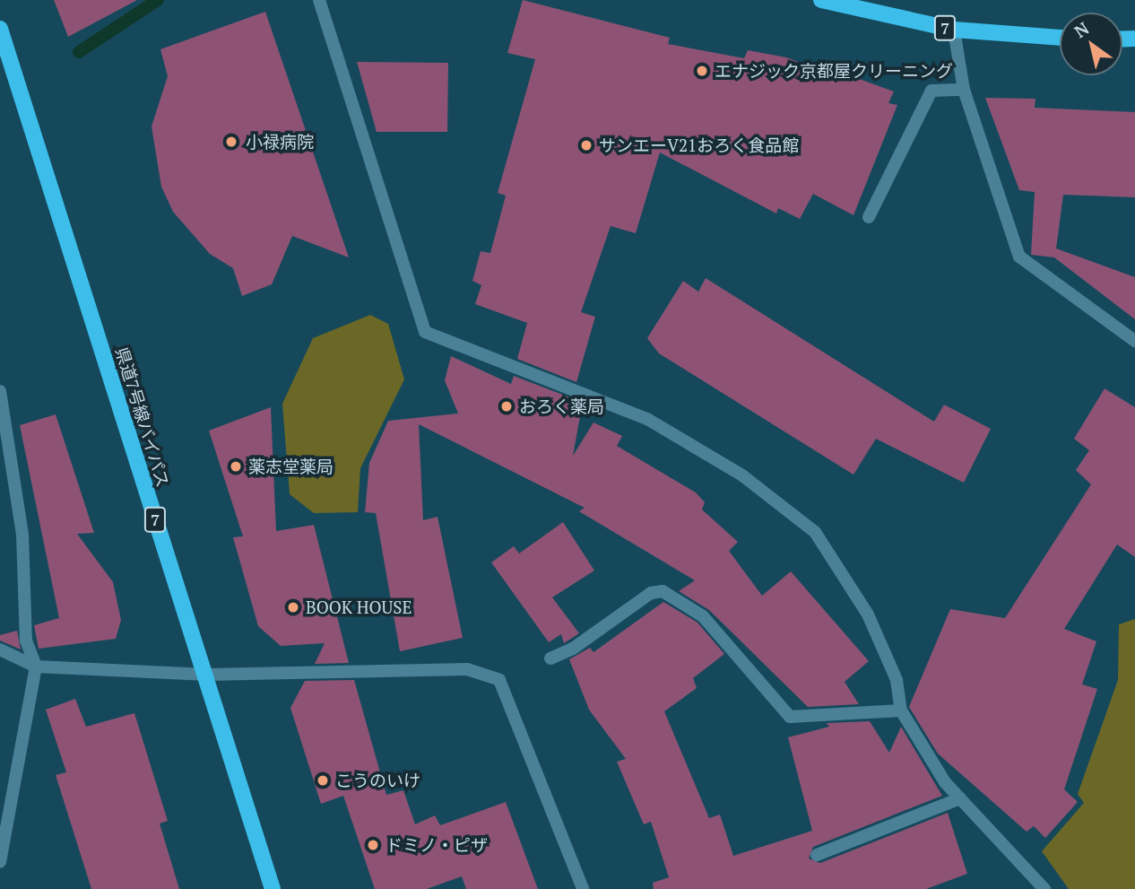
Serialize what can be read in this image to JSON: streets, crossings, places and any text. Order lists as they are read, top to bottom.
{
  "streets": {
    "main road": ["7", "県道7号線バイパス"]
  },
  "places": [
    "エナジック京都屋クリーニング",
    "小禄病院",
    "サンエーV21おろく食品館",
    "おろく薬局",
    "薬志堂薬局",
    "BOOK HOUSE",
    "こうのいけ",
    "ドミノ・ピザ"
  ],
  "north": "top left"
}
